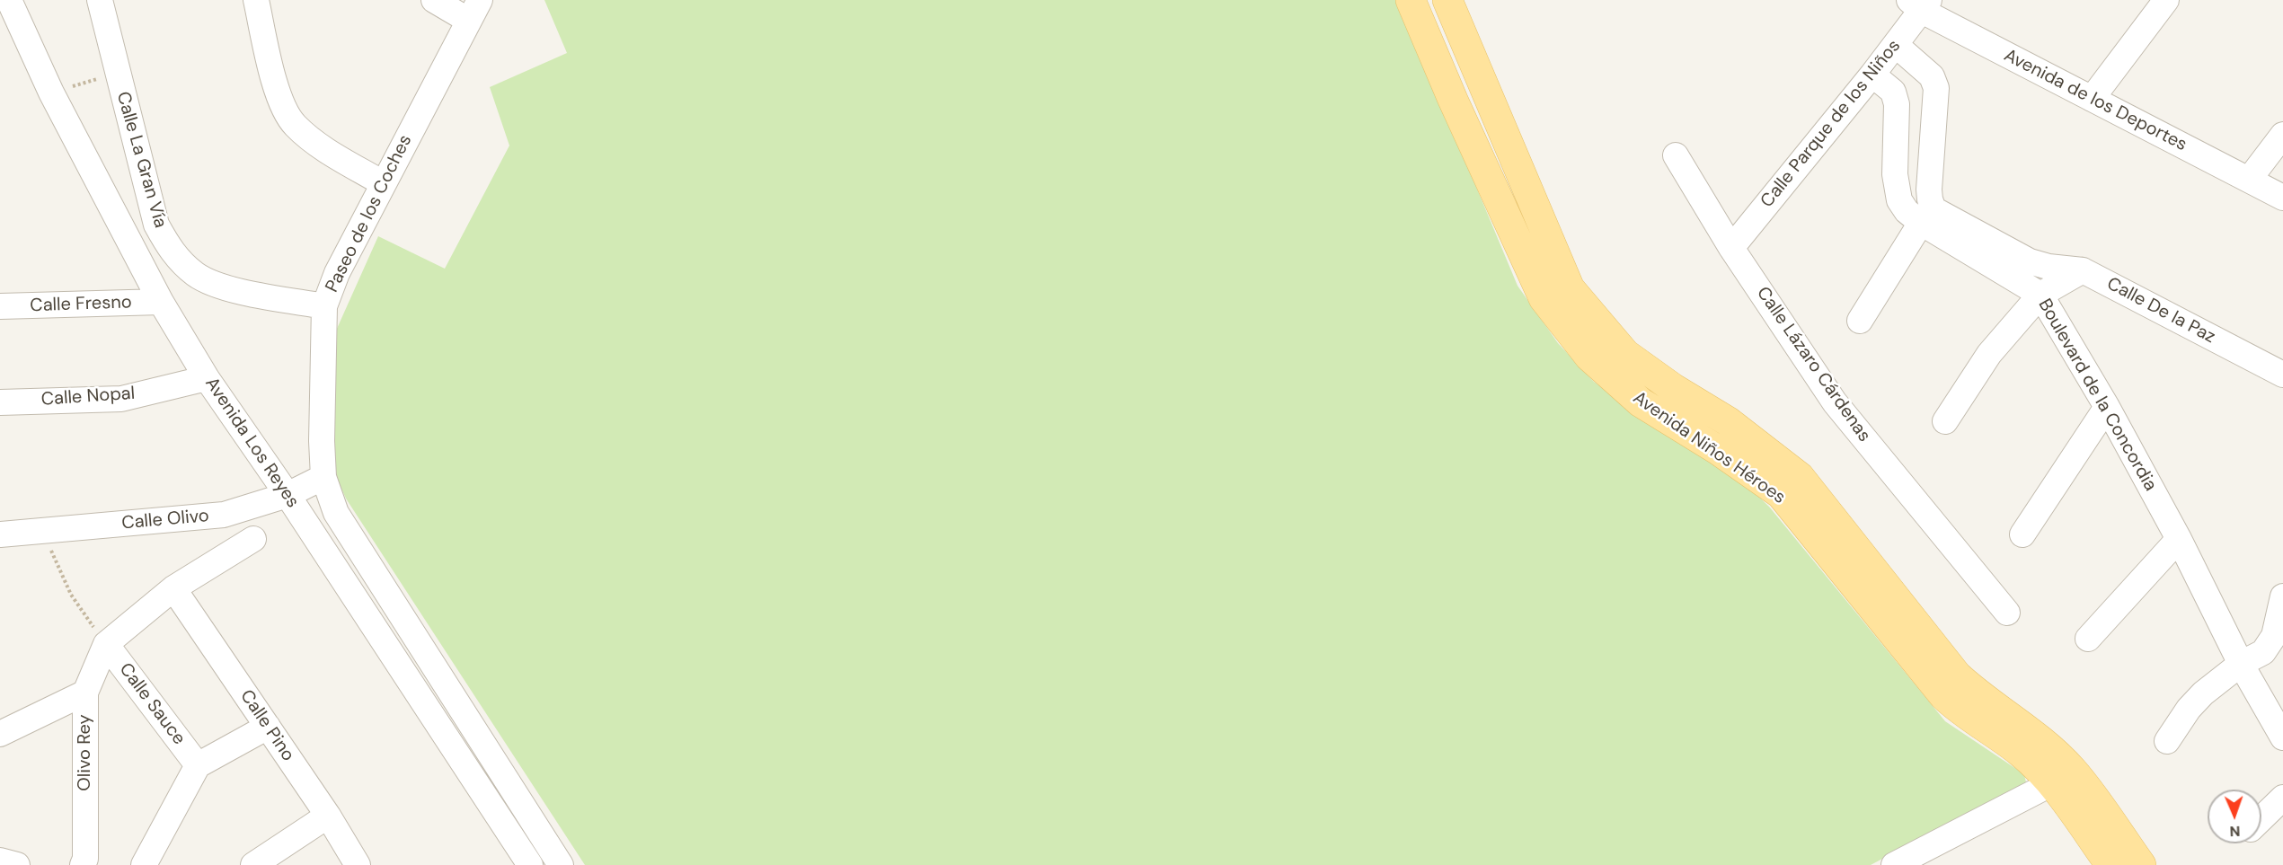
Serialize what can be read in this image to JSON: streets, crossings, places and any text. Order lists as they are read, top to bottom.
{
  "streets": {
    "main road": ["Avenida Niños Héroes"],
    "street": [
      "Avenida de los Deportes",
      "Calle Parque de los Niños",
      "Calle La Gran Vía",
      "Paseo de los Coches",
      "Calle Fresno",
      "Calle De la Paz",
      "Calle Lázaro Cárdenas",
      "Boulevard de la Concordia",
      "Calle Nopal",
      "Avenida Los Reyes",
      "Calle Olivo",
      "Calle Sauce",
      "Calle Pino",
      "Olivo Rey"
    ]
  },
  "crossings": [
    ["Avenida de los Deportes", "Calle Parque de los Niños"],
    ["Calle Parque de los Niños", "Calle Lázaro Cárdenas"],
    ["Calle Parque de los Niños", "Boulevard de la Concordia"],
    ["Calle La Gran Vía", "Paseo de los Coches"],
    ["Paseo de los Coches", "Calle Olivo"],
    ["Calle Fresno", "Avenida Los Reyes"],
    ["Calle Nopal", "Avenida Los Reyes"],
    ["Avenida Los Reyes", "Calle Olivo"],
    ["Calle Sauce", "Olivo Rey"]
  ],
  "north": "bottom"
}
